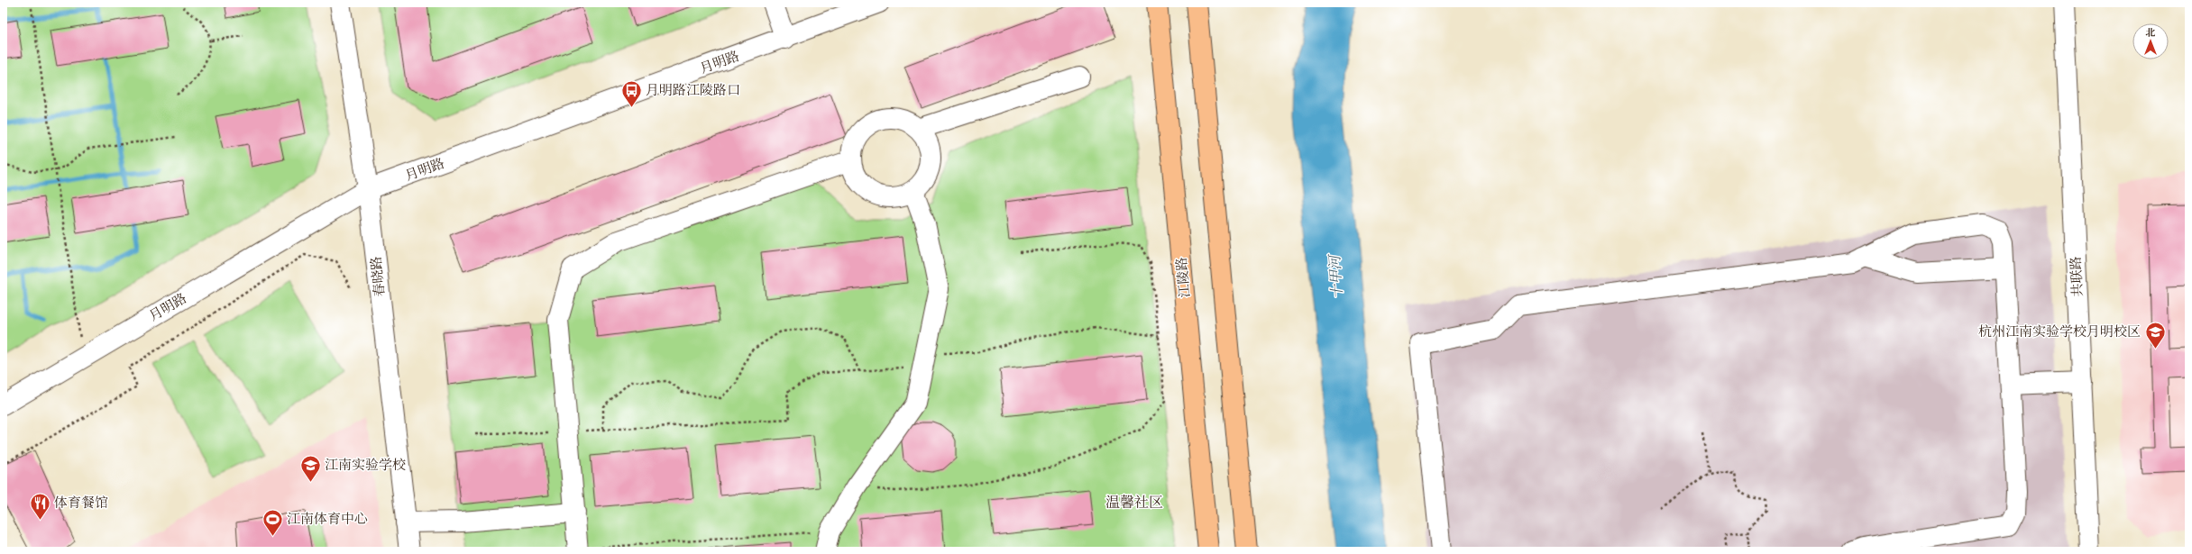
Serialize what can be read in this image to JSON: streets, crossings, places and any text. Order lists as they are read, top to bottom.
{
  "streets": {
    "main road": ["江陵路"],
    "street": ["月明路", "春晓路", "共联路"]
  },
  "crossings": [
    ["月明路", "春晓路"]
  ],
  "districts": ["温馨社区"],
  "water": ["十甲河"],
  "places": {
    "bus stop": ["月明路江陵路口"],
    "school or university": ["杭州江南实验学校月明校区", "江南实验学校"],
    "restaurant": ["体育餐馆"],
    "sports": ["江南体育中心"]
  },
  "north": "top"
}
